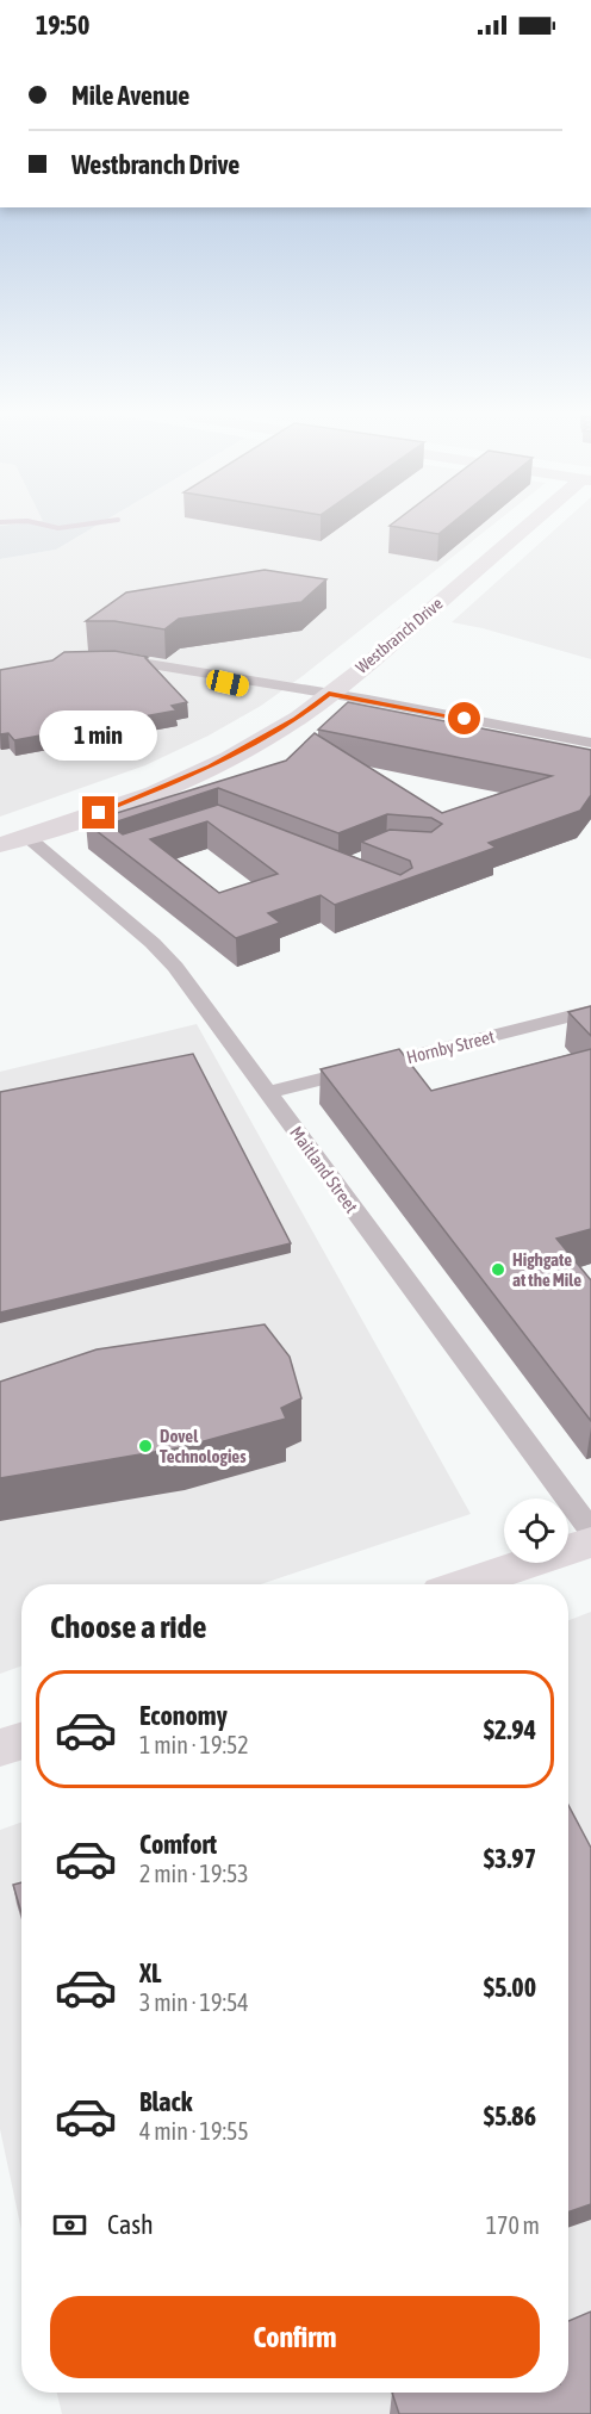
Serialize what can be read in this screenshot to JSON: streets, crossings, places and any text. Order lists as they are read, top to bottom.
{
  "streets": {
    "street": ["Westbranch Drive", "Hornby Street", "Maitland Street"]
  },
  "crossings": [
    ["Westbranch Drive", "Maitland Street"],
    ["Hornby Street", "Maitland Street"]
  ],
  "places": ["Highgate at the Mile", "Dovel Technologies"],
  "page": {
    "status": "19:50",
    "banner": ["Mile Avenue", "Westbranch Drive"],
    "bubble": "1 min",
    "heading": "Choose a ride",
    "list": [
      {
        "name": "Economy",
        "note": "1 min · 19:52",
        "value": "$2.94"
      },
      {
        "name": "Comfort",
        "note": "2 min · 19:53",
        "value": "$3.97"
      },
      {
        "name": "XL",
        "note": "3 min · 19:54",
        "value": "$5.00"
      },
      {
        "name": "Black",
        "note": "4 min · 19:55",
        "value": "$5.86"
      }
    ],
    "pay": ["Cash", "170 m"],
    "buttons": "Confirm"
  }
}
